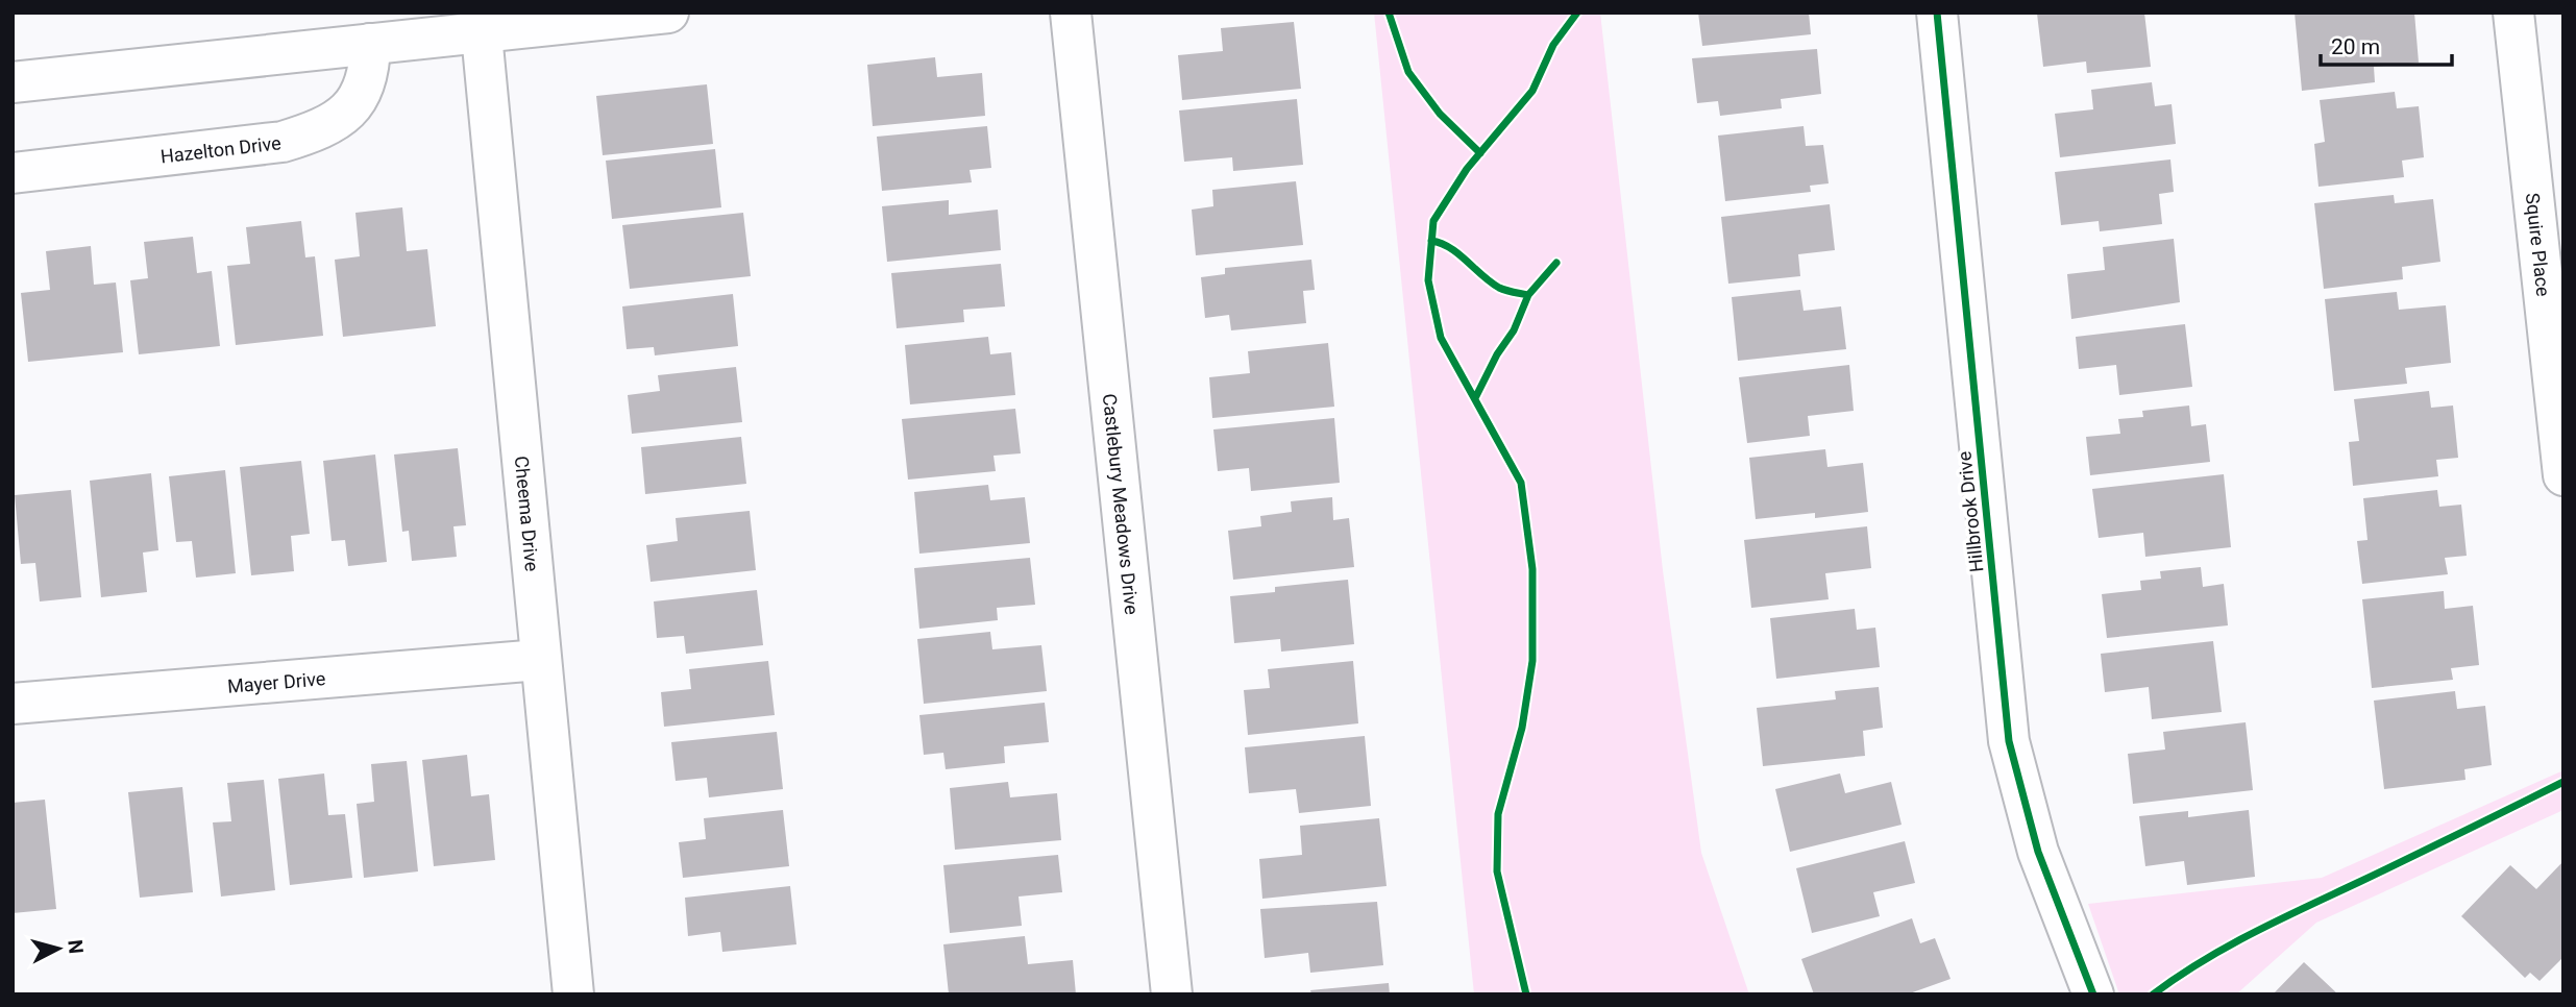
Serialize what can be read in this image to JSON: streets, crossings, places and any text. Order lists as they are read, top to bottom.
{
  "streets": {
    "street": [
      "Hazelton Drive",
      "Squire Place",
      "Castlebury Meadows Drive",
      "Hillbrook Drive",
      "Cheema Drive",
      "Mayer Drive"
    ]
  },
  "crossings": [
    ["Cheema Drive", "Mayer Drive"]
  ],
  "scale_bar": "20 m",
  "north": "right"
}
